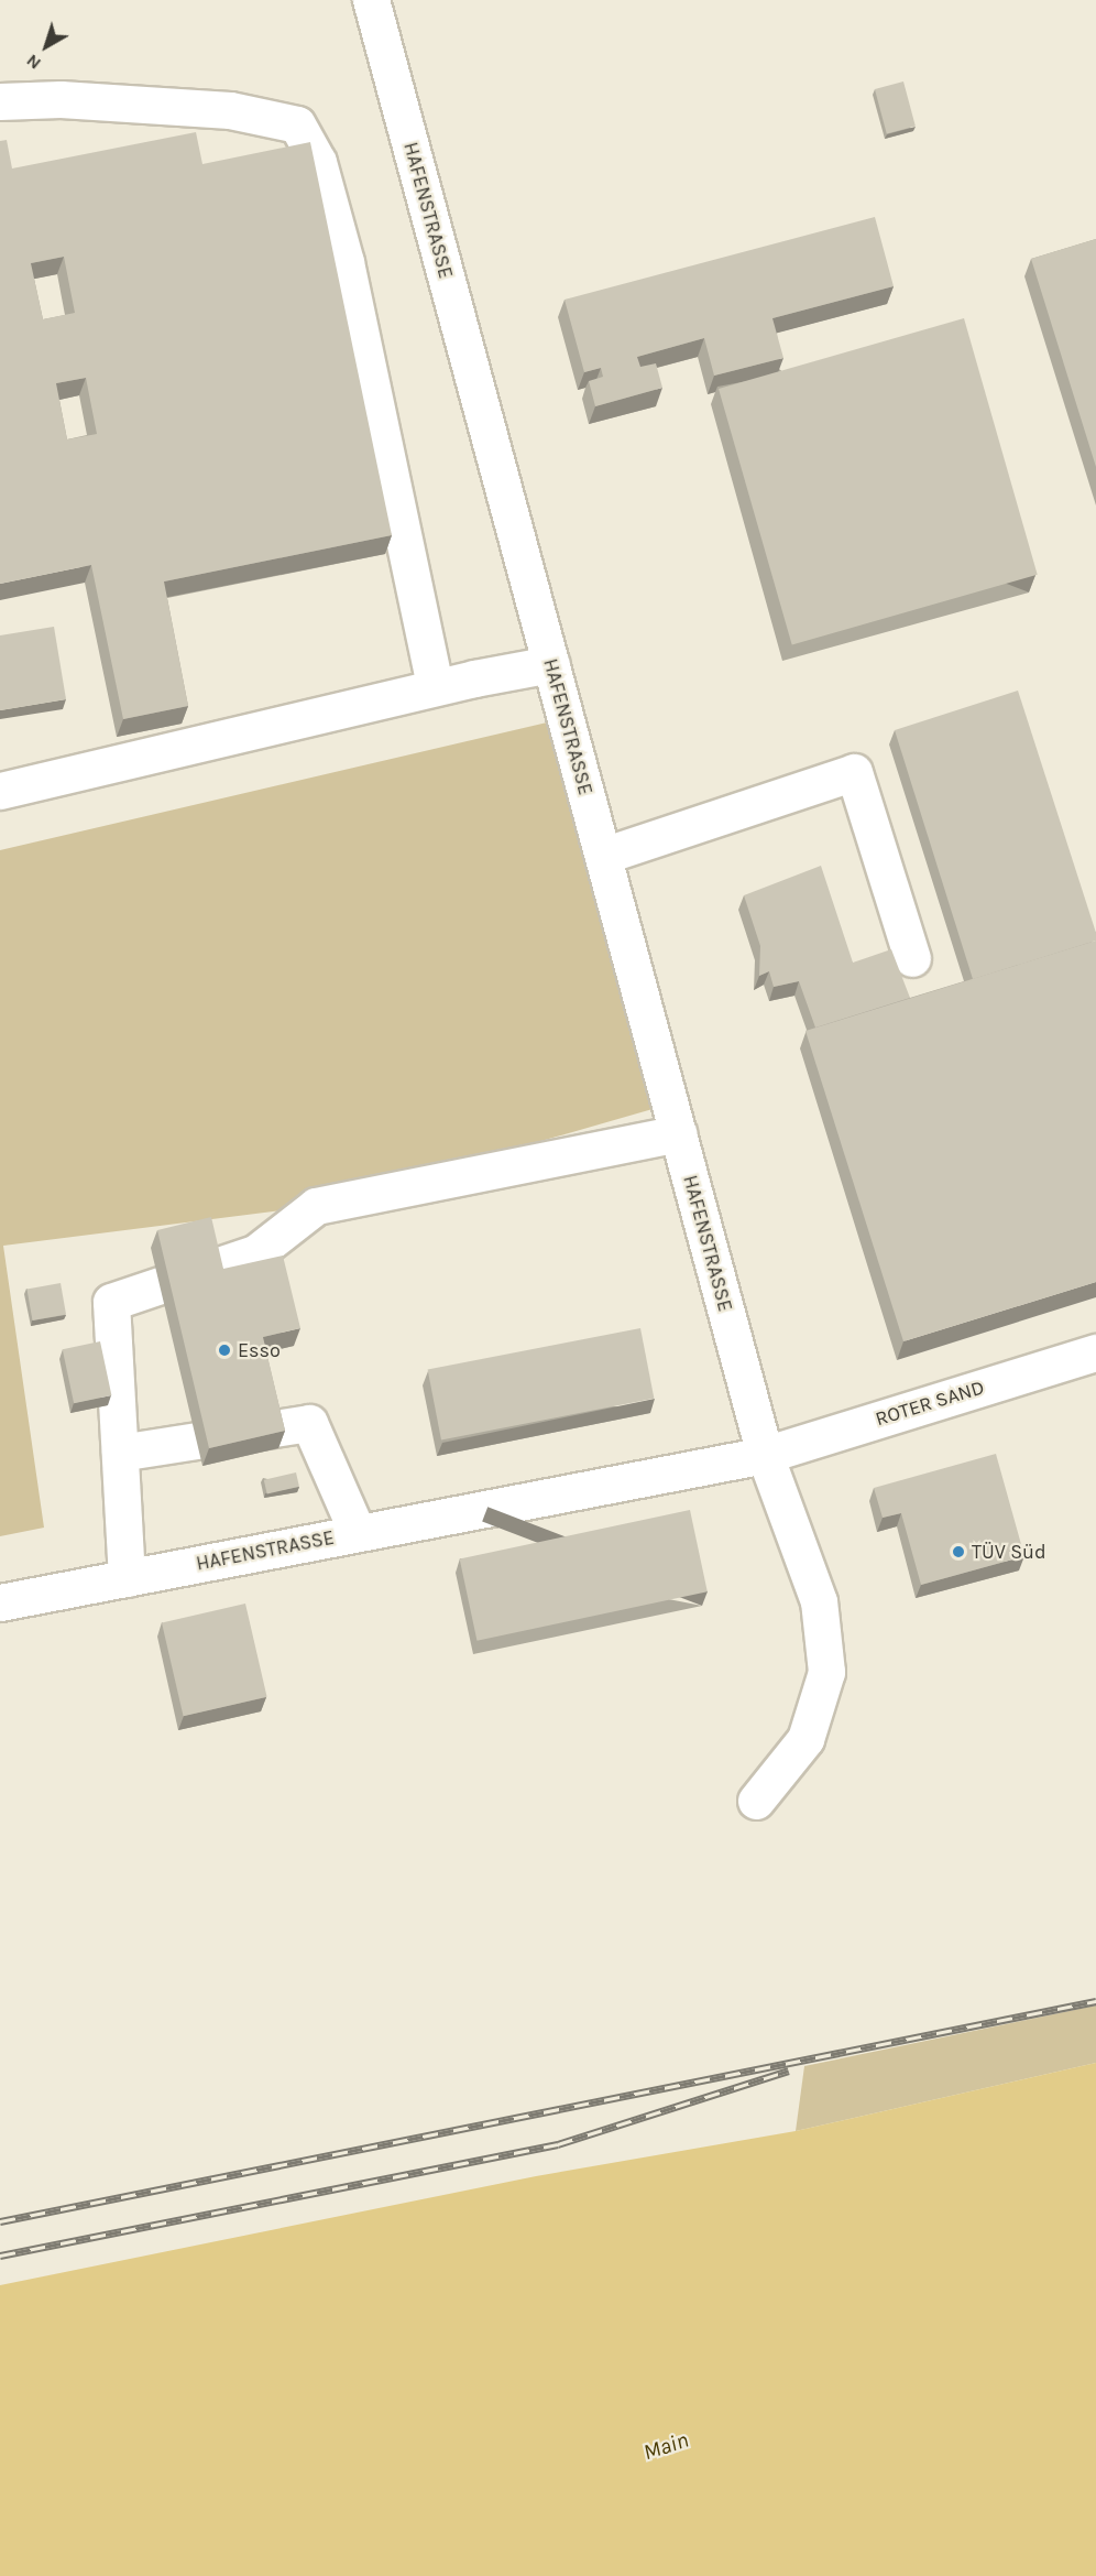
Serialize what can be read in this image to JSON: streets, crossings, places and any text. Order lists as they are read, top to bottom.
{
  "streets": {
    "street": ["HAFENSTRASSE", "ROTER SAND"]
  },
  "crossings": [
    ["HAFENSTRASSE", "ROTER SAND"]
  ],
  "water": ["Main"],
  "places": ["Esso", "TÜV Süd"],
  "north": "bottom left"
}
